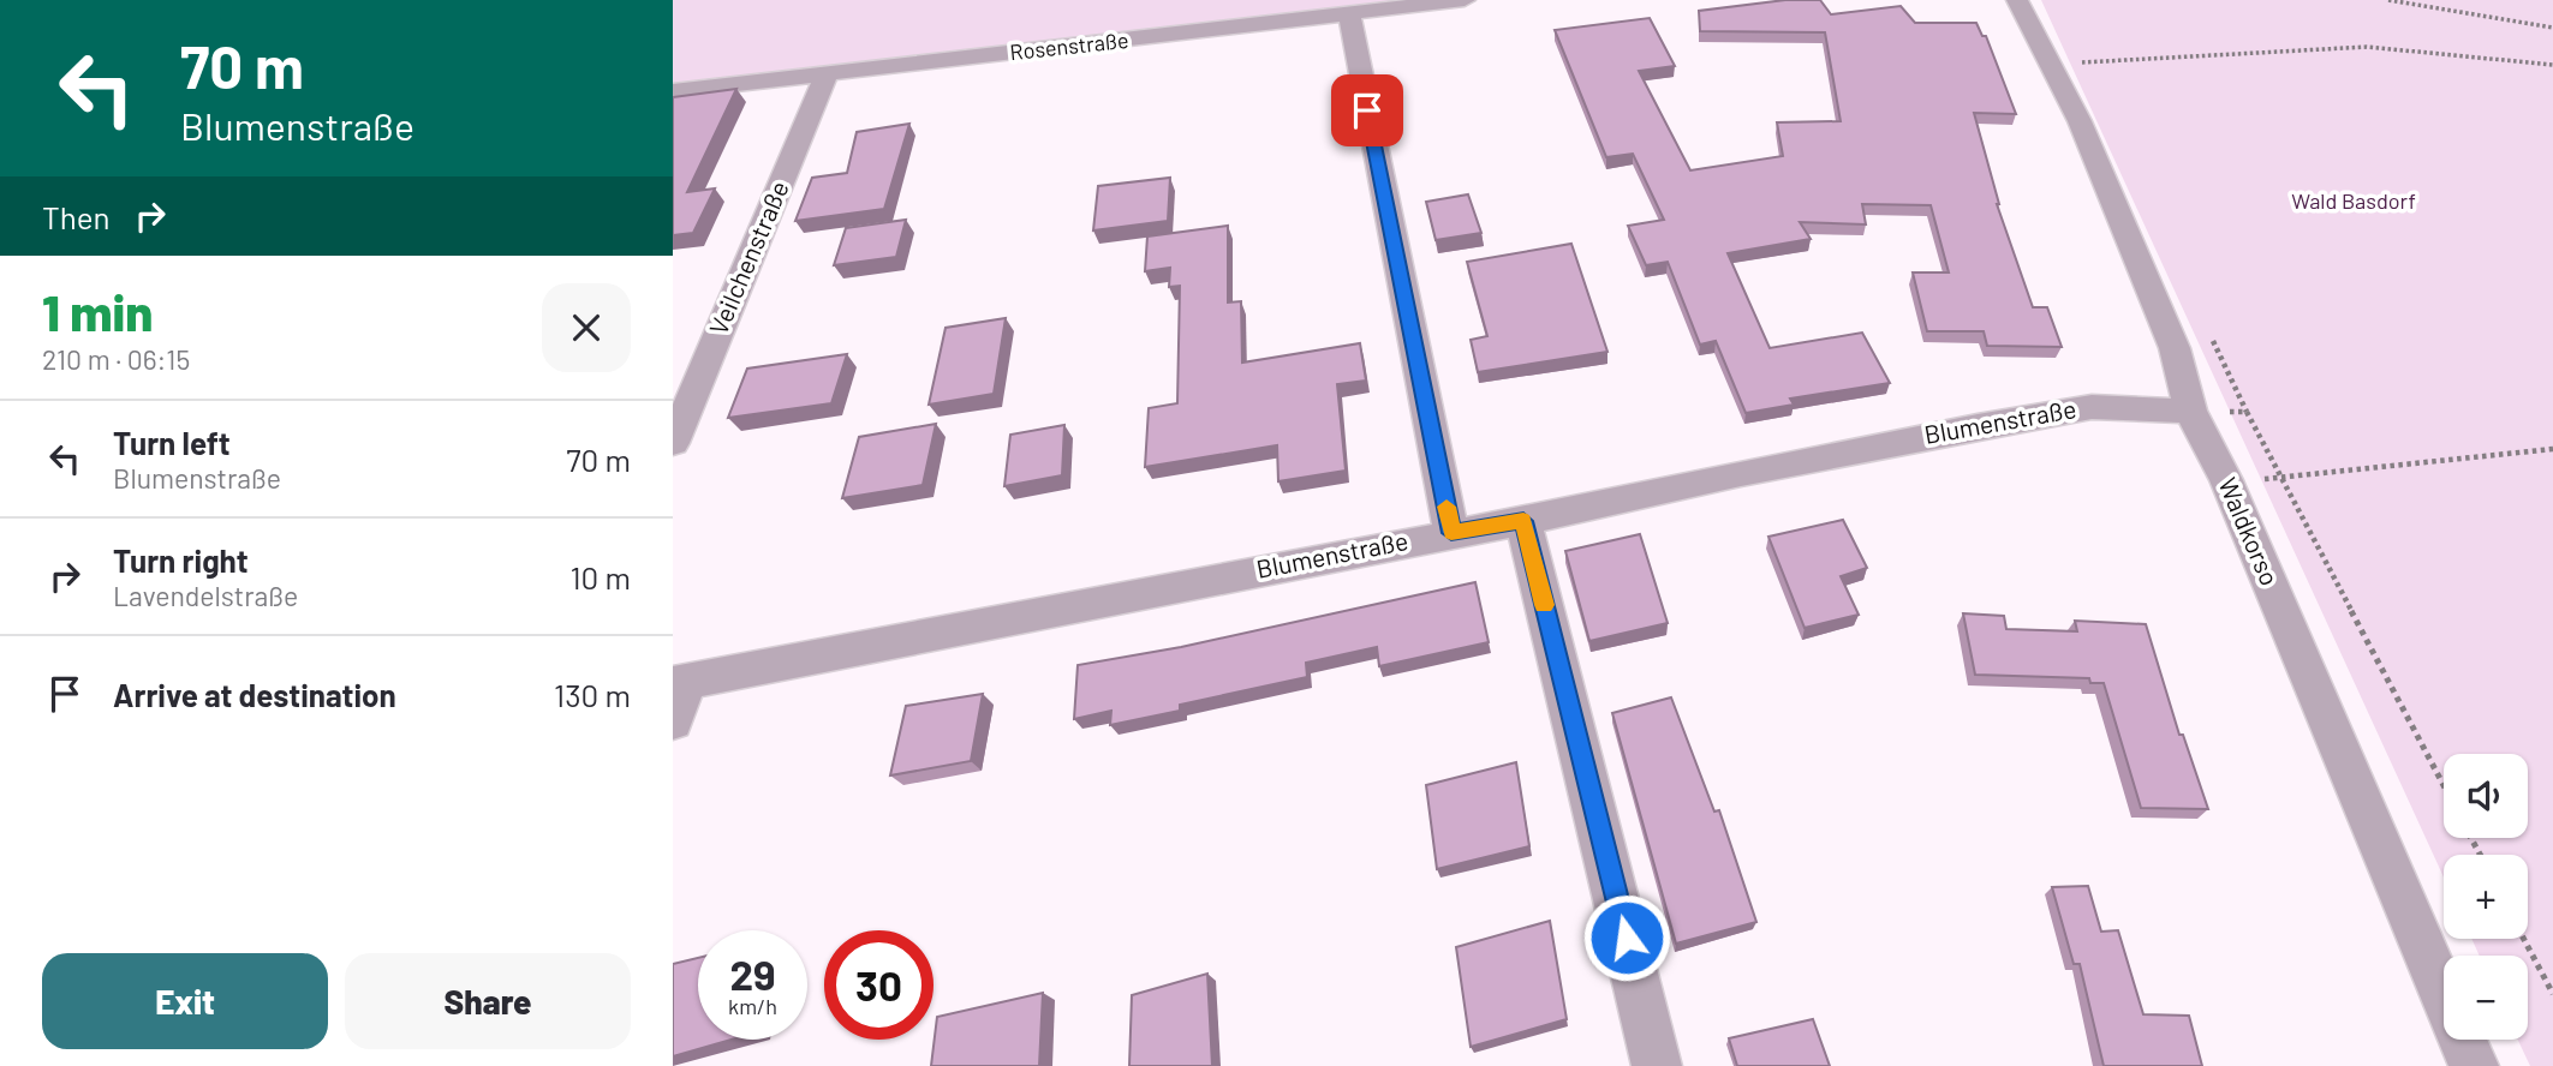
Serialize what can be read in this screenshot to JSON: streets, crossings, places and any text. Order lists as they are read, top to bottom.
{
  "streets": {
    "street": [
      "Rosenstraße",
      "Veilchenstraße",
      "Blumenstraße",
      "Waldkorso"
    ]
  },
  "crossings": [
    ["Rosenstraße", "Veilchenstraße"],
    ["Blumenstraße", "Waldkorso"]
  ],
  "parks": ["Wald Basdorf"],
  "page": {
    "turn": ["70 m", "Blumenstraße"],
    "then": "Then",
    "heading": ["1 min", "210 m · 06:15"],
    "list": [
      {
        "name": "Turn left",
        "note": "Blumenstraße",
        "value": "70 m"
      },
      {
        "name": "Turn right",
        "note": "Lavendelstraße",
        "value": "10 m"
      },
      {
        "name": "Arrive at destination",
        "value": "130 m"
      }
    ],
    "map_buttons": ["+", "−"],
    "speed": "29 km/h",
    "limit": "30",
    "buttons": ["Exit", "Share"]
  }
}
